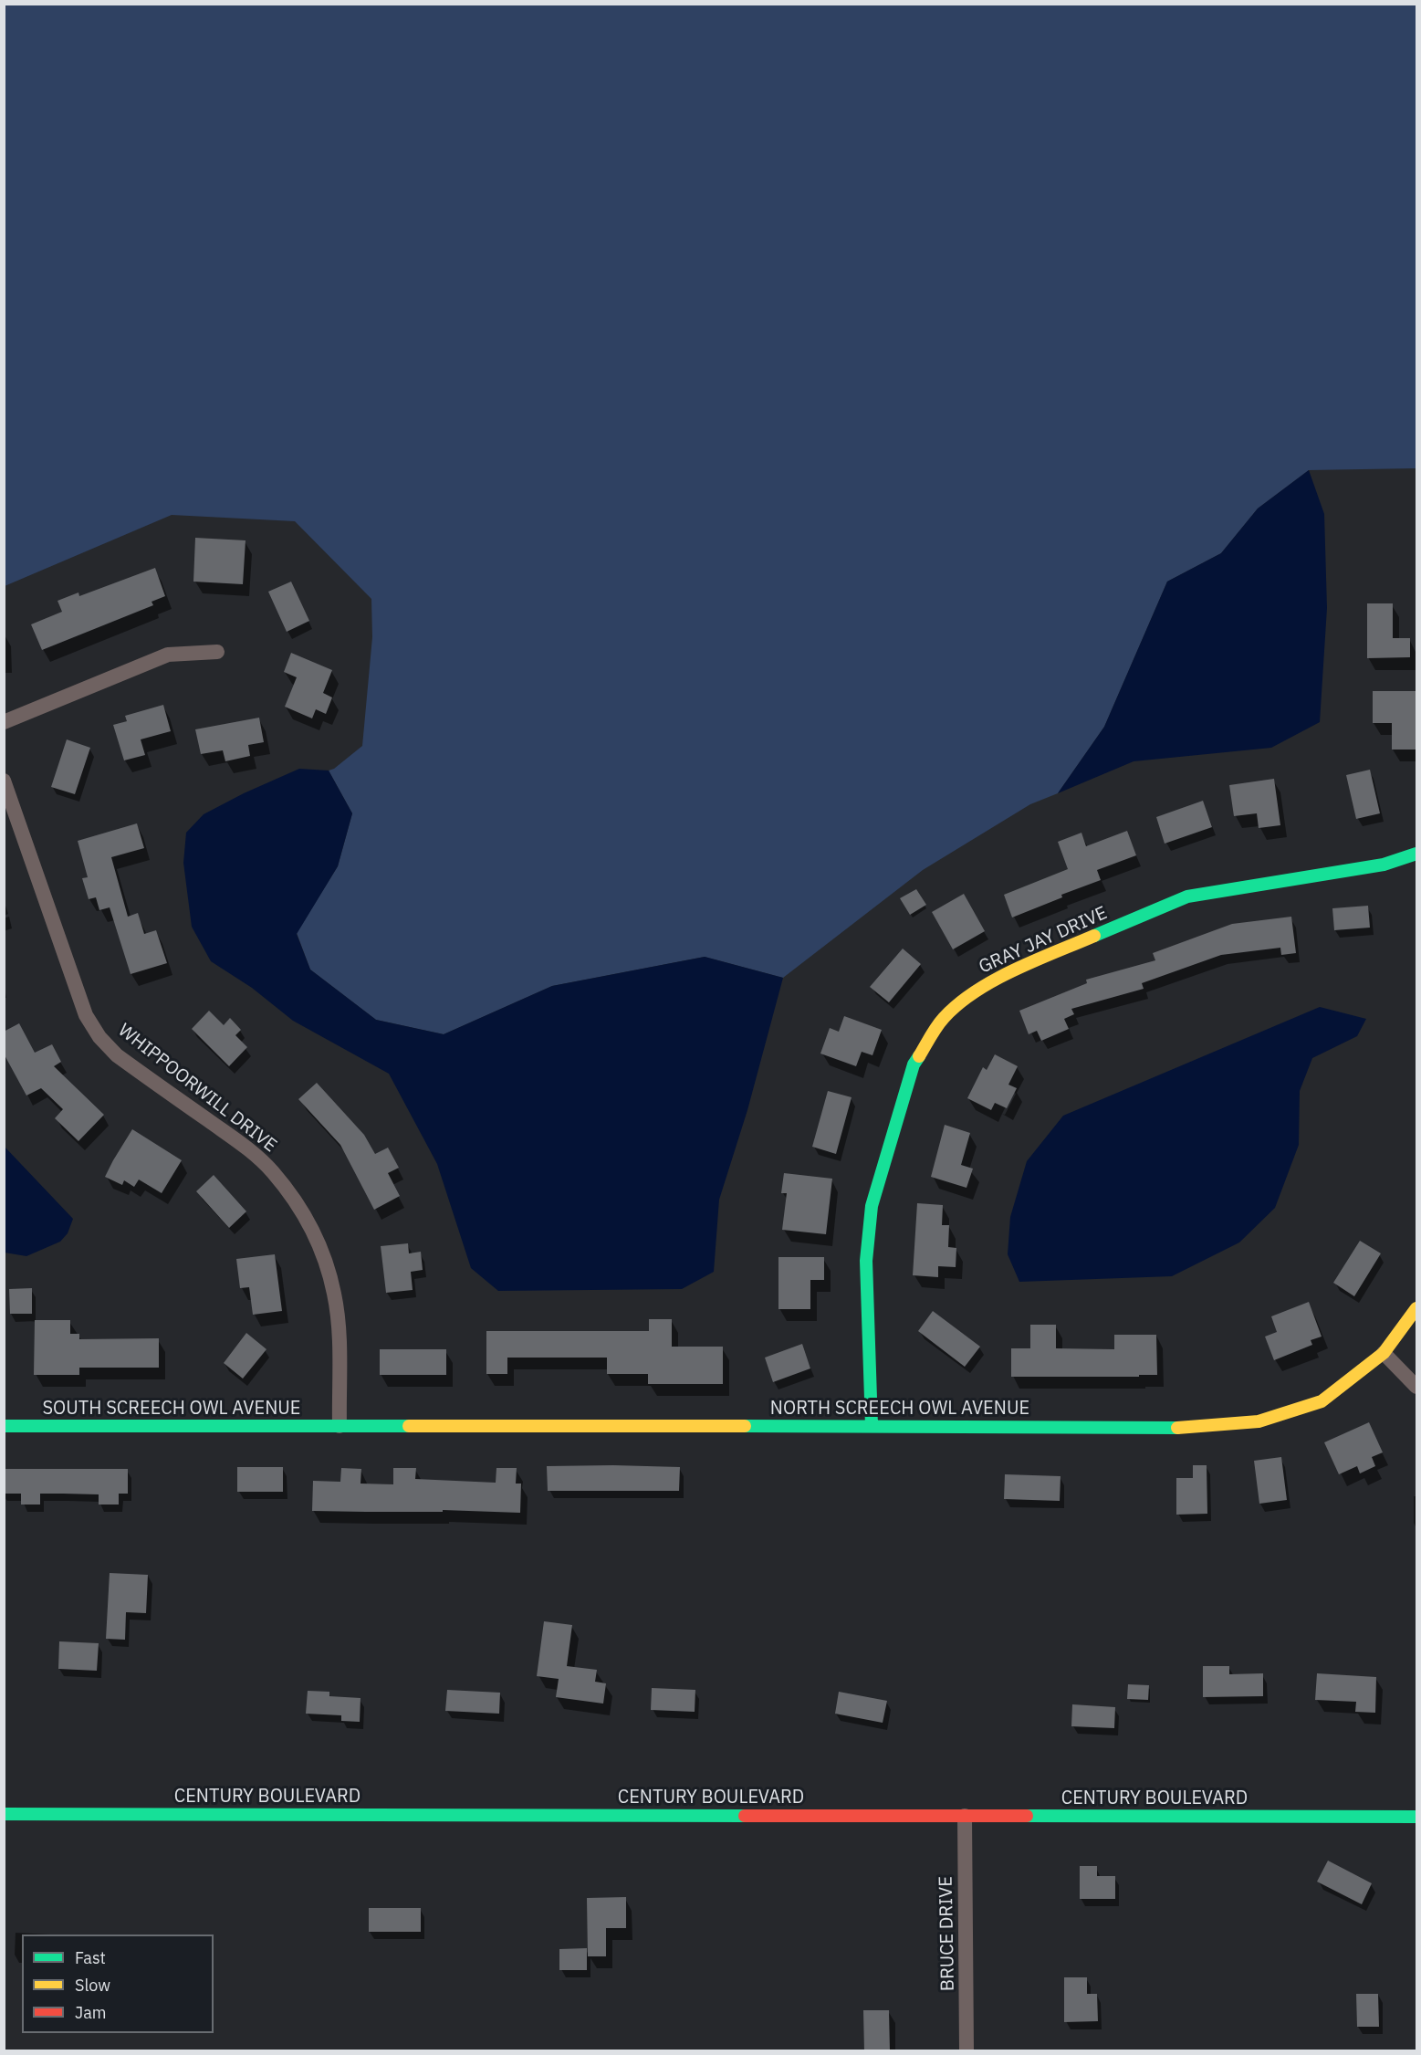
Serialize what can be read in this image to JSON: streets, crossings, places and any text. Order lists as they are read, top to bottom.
{
  "streets": {
    "street": [
      "GRAY JAY DRIVE",
      "WHIPPOORWILL DRIVE",
      "SOUTH SCREECH OWL AVENUE",
      "NORTH SCREECH OWL AVENUE",
      "CENTURY BOULEVARD",
      "BRUCE DRIVE"
    ]
  },
  "crossings": [
    ["GRAY JAY DRIVE", "NORTH SCREECH OWL AVENUE"],
    ["WHIPPOORWILL DRIVE", "SOUTH SCREECH OWL AVENUE"],
    ["WHIPPOORWILL DRIVE", "NORTH SCREECH OWL AVENUE"],
    ["SOUTH SCREECH OWL AVENUE", "NORTH SCREECH OWL AVENUE"],
    ["CENTURY BOULEVARD", "BRUCE DRIVE"]
  ],
  "legend": ["Fast", "Slow", "Jam"]
}
